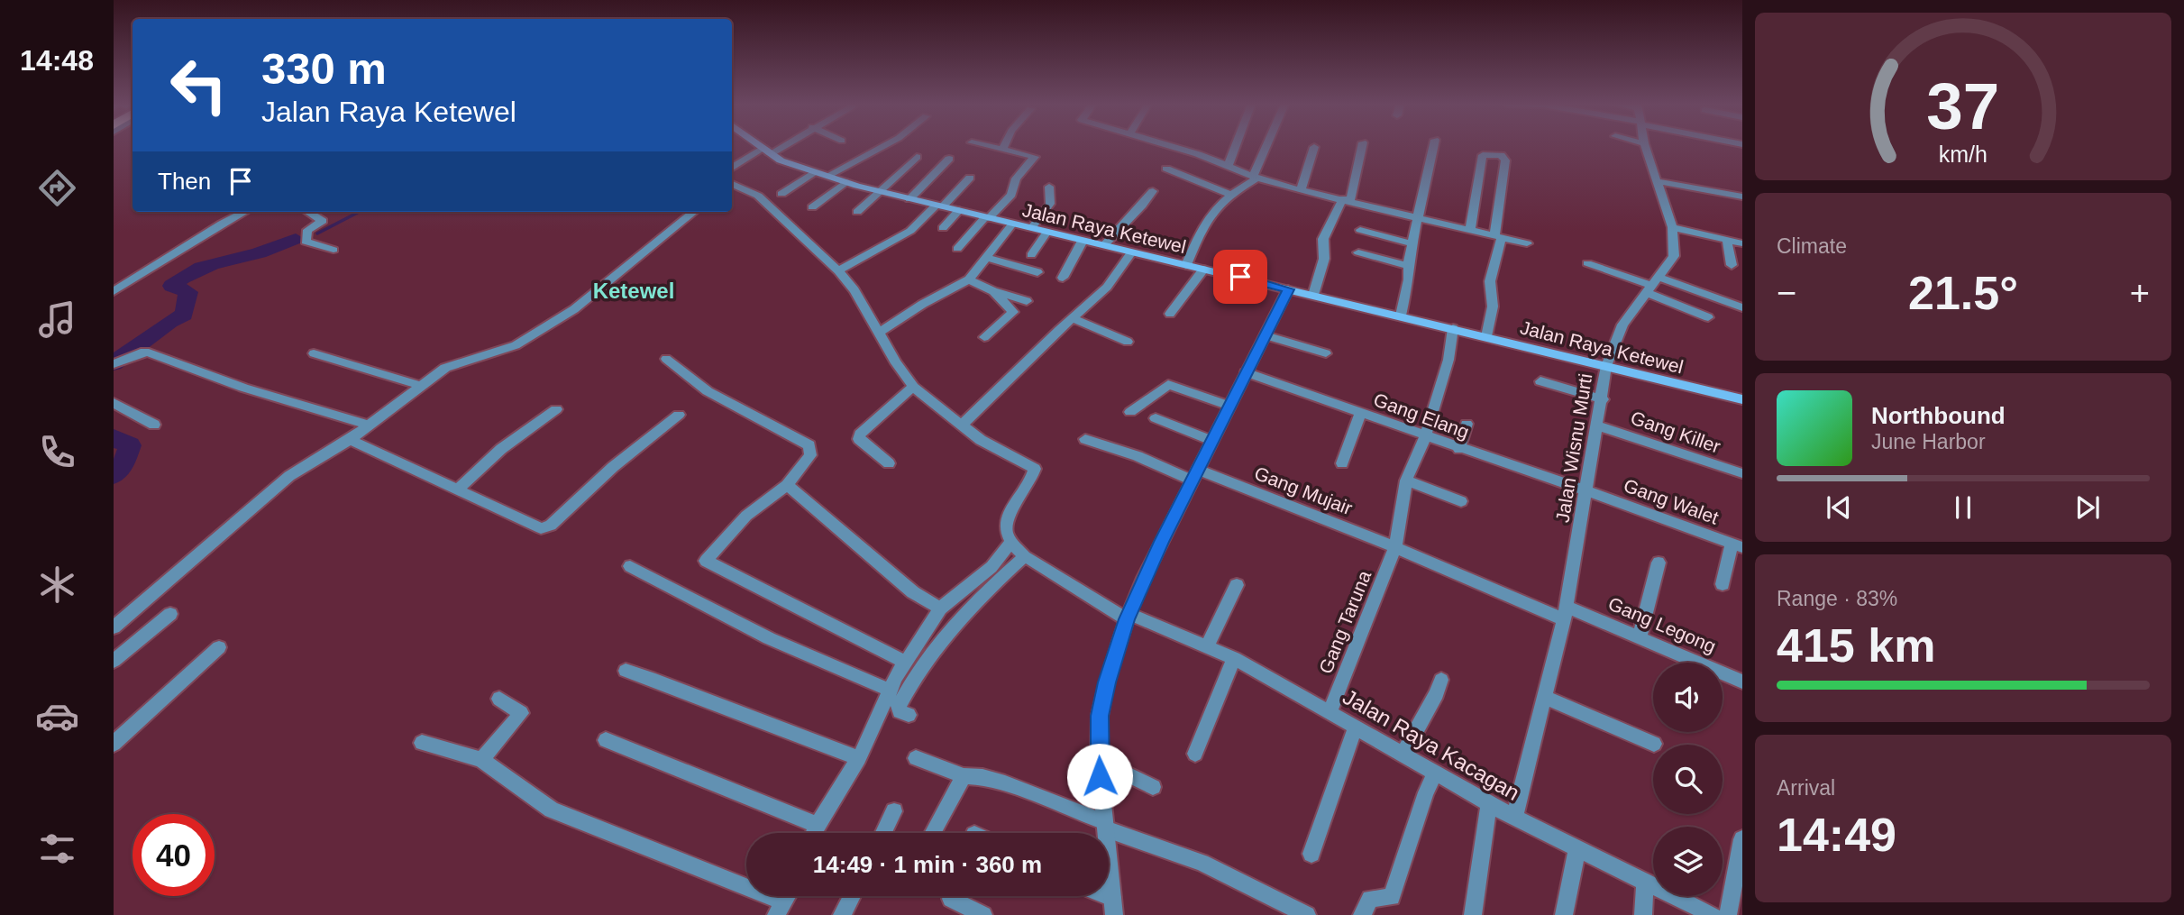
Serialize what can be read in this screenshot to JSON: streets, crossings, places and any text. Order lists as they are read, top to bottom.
{
  "streets": {
    "main road": ["Jalan Raya Ketewel"],
    "street": [
      "Gang Elang",
      "Gang Killer",
      "Jalan Wisnu Murti",
      "Gang Mujair",
      "Gang Walet",
      "Gang Taruna",
      "Gang Legong",
      "Jalan Raya Kacagan"
    ]
  },
  "crossings": [
    ["Jalan Raya Ketewel", "Jalan Wisnu Murti"],
    ["Jalan Raya Ketewel", "Gang Taruna"],
    ["Gang Elang", "Jalan Wisnu Murti"],
    ["Gang Elang", "Gang Walet"],
    ["Gang Elang", "Gang Taruna"],
    ["Gang Killer", "Jalan Wisnu Murti"],
    ["Jalan Wisnu Murti", "Gang Mujair"],
    ["Jalan Wisnu Murti", "Gang Walet"],
    ["Jalan Wisnu Murti", "Gang Legong"],
    ["Jalan Wisnu Murti", "Jalan Raya Kacagan"],
    ["Gang Mujair", "Gang Taruna"],
    ["Gang Mujair", "Gang Legong"],
    ["Gang Taruna", "Jalan Raya Kacagan"]
  ],
  "districts": ["Ketewel"],
  "page": {
    "tabs": "14:48",
    "turn": ["330 m", "Jalan Raya Ketewel"],
    "then": "Then",
    "tile": [
      "Climate",
      ["Range · 83%", "415 km"],
      ["Arrival", "14:49"]
    ],
    "heat": ["−", "21.5°", "+"],
    "song": ["Northbound", "June Harbor"],
    "limit": "40",
    "trip": "14:49 · 1 min · 360 m",
    "gauge": ["37", "km/h"]
  }
}
